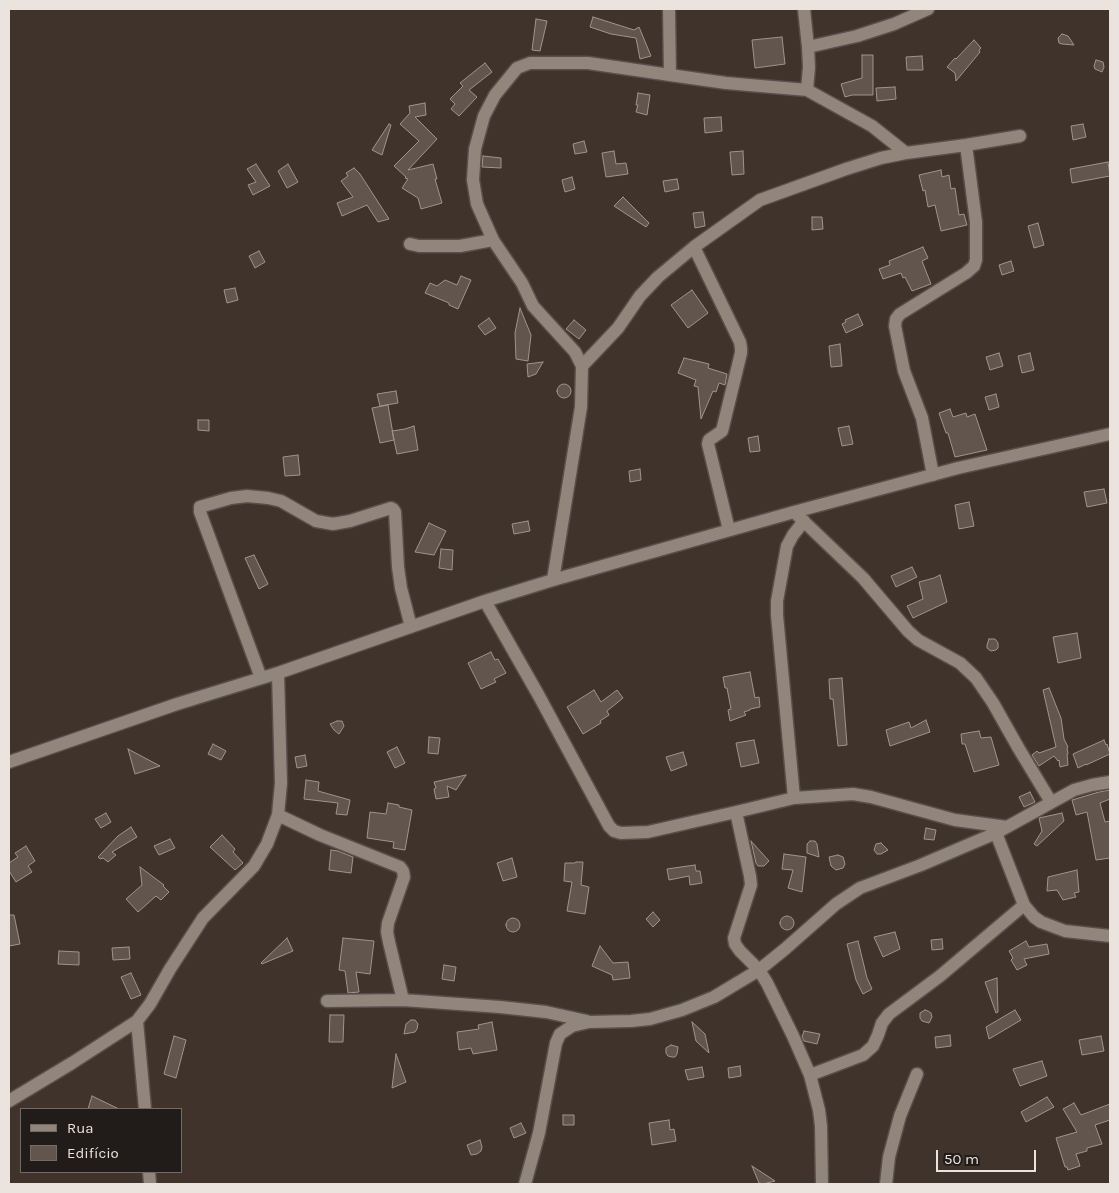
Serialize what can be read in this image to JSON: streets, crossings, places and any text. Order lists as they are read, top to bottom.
{
  "legend": ["Rua", "Edifício"],
  "scale_bar": "50 m"
}
